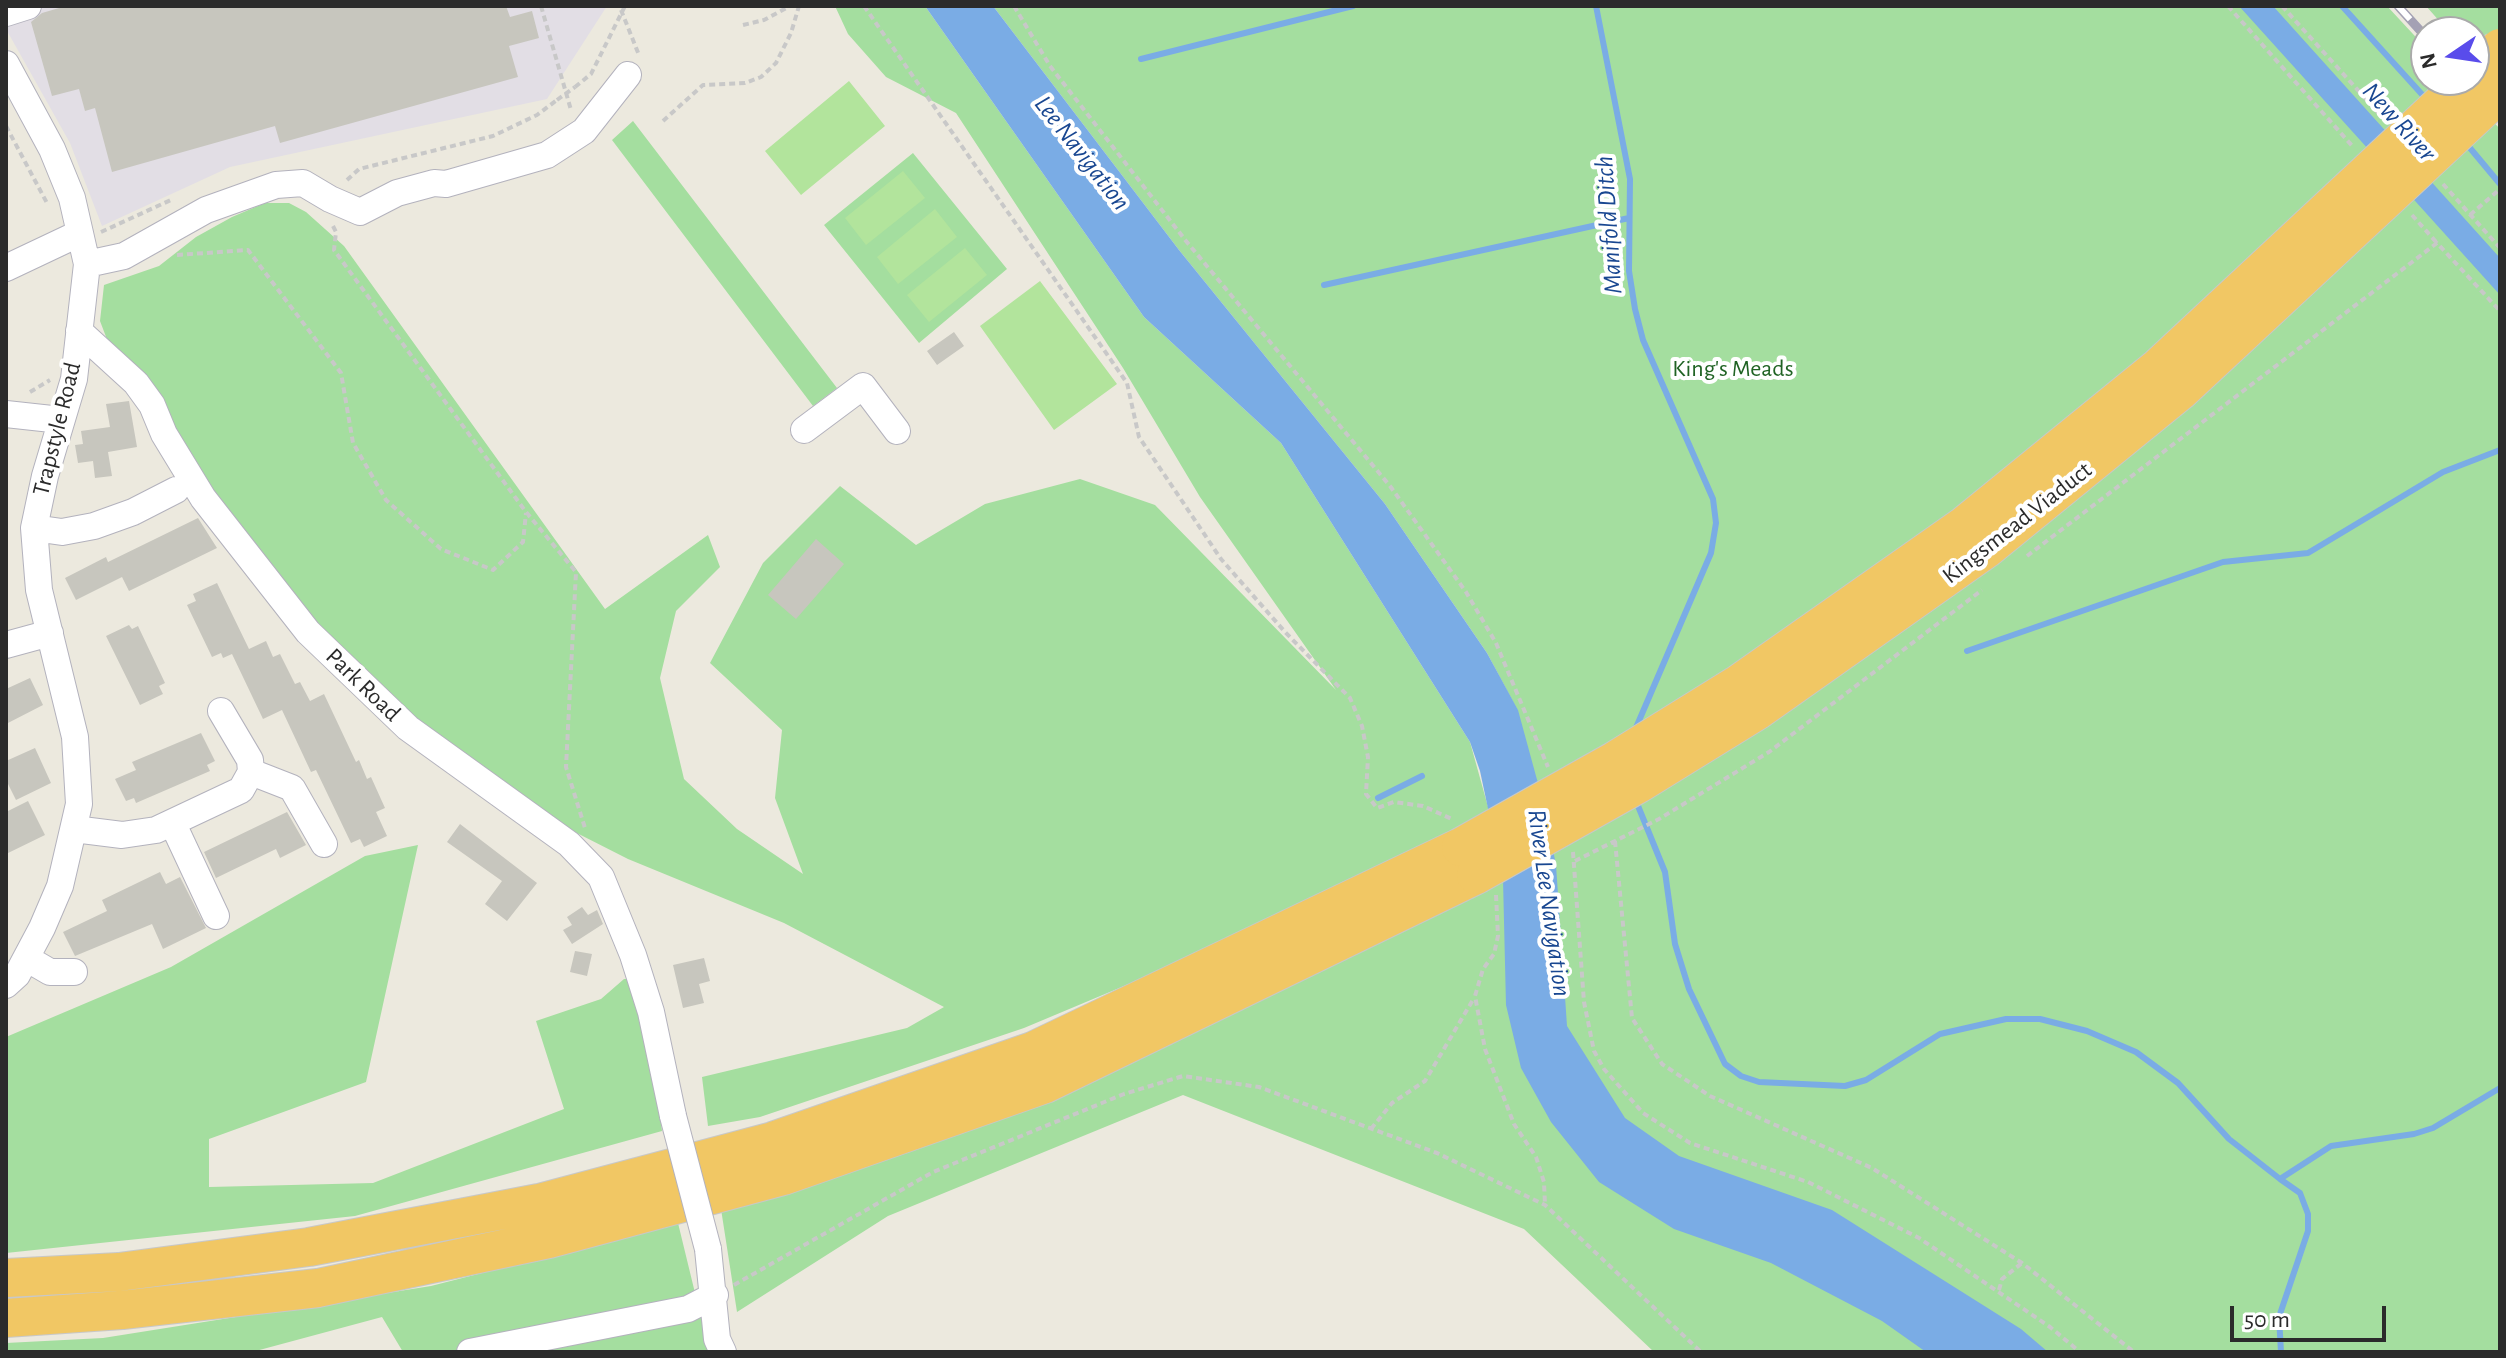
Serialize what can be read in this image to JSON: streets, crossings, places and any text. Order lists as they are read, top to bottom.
{
  "streets": {
    "highway": ["Kingsmead Viaduct"],
    "street": ["Trapstyle Road", "Park Road"]
  },
  "crossings": [
    ["Trapstyle Road", "Park Road"]
  ],
  "water": [
    "New River",
    "Lee Navigation",
    "Manifold Ditch",
    "River Lee Navigation"
  ],
  "parks": ["King's Meads"],
  "scale_bar": "50 m",
  "north": "left"
}
